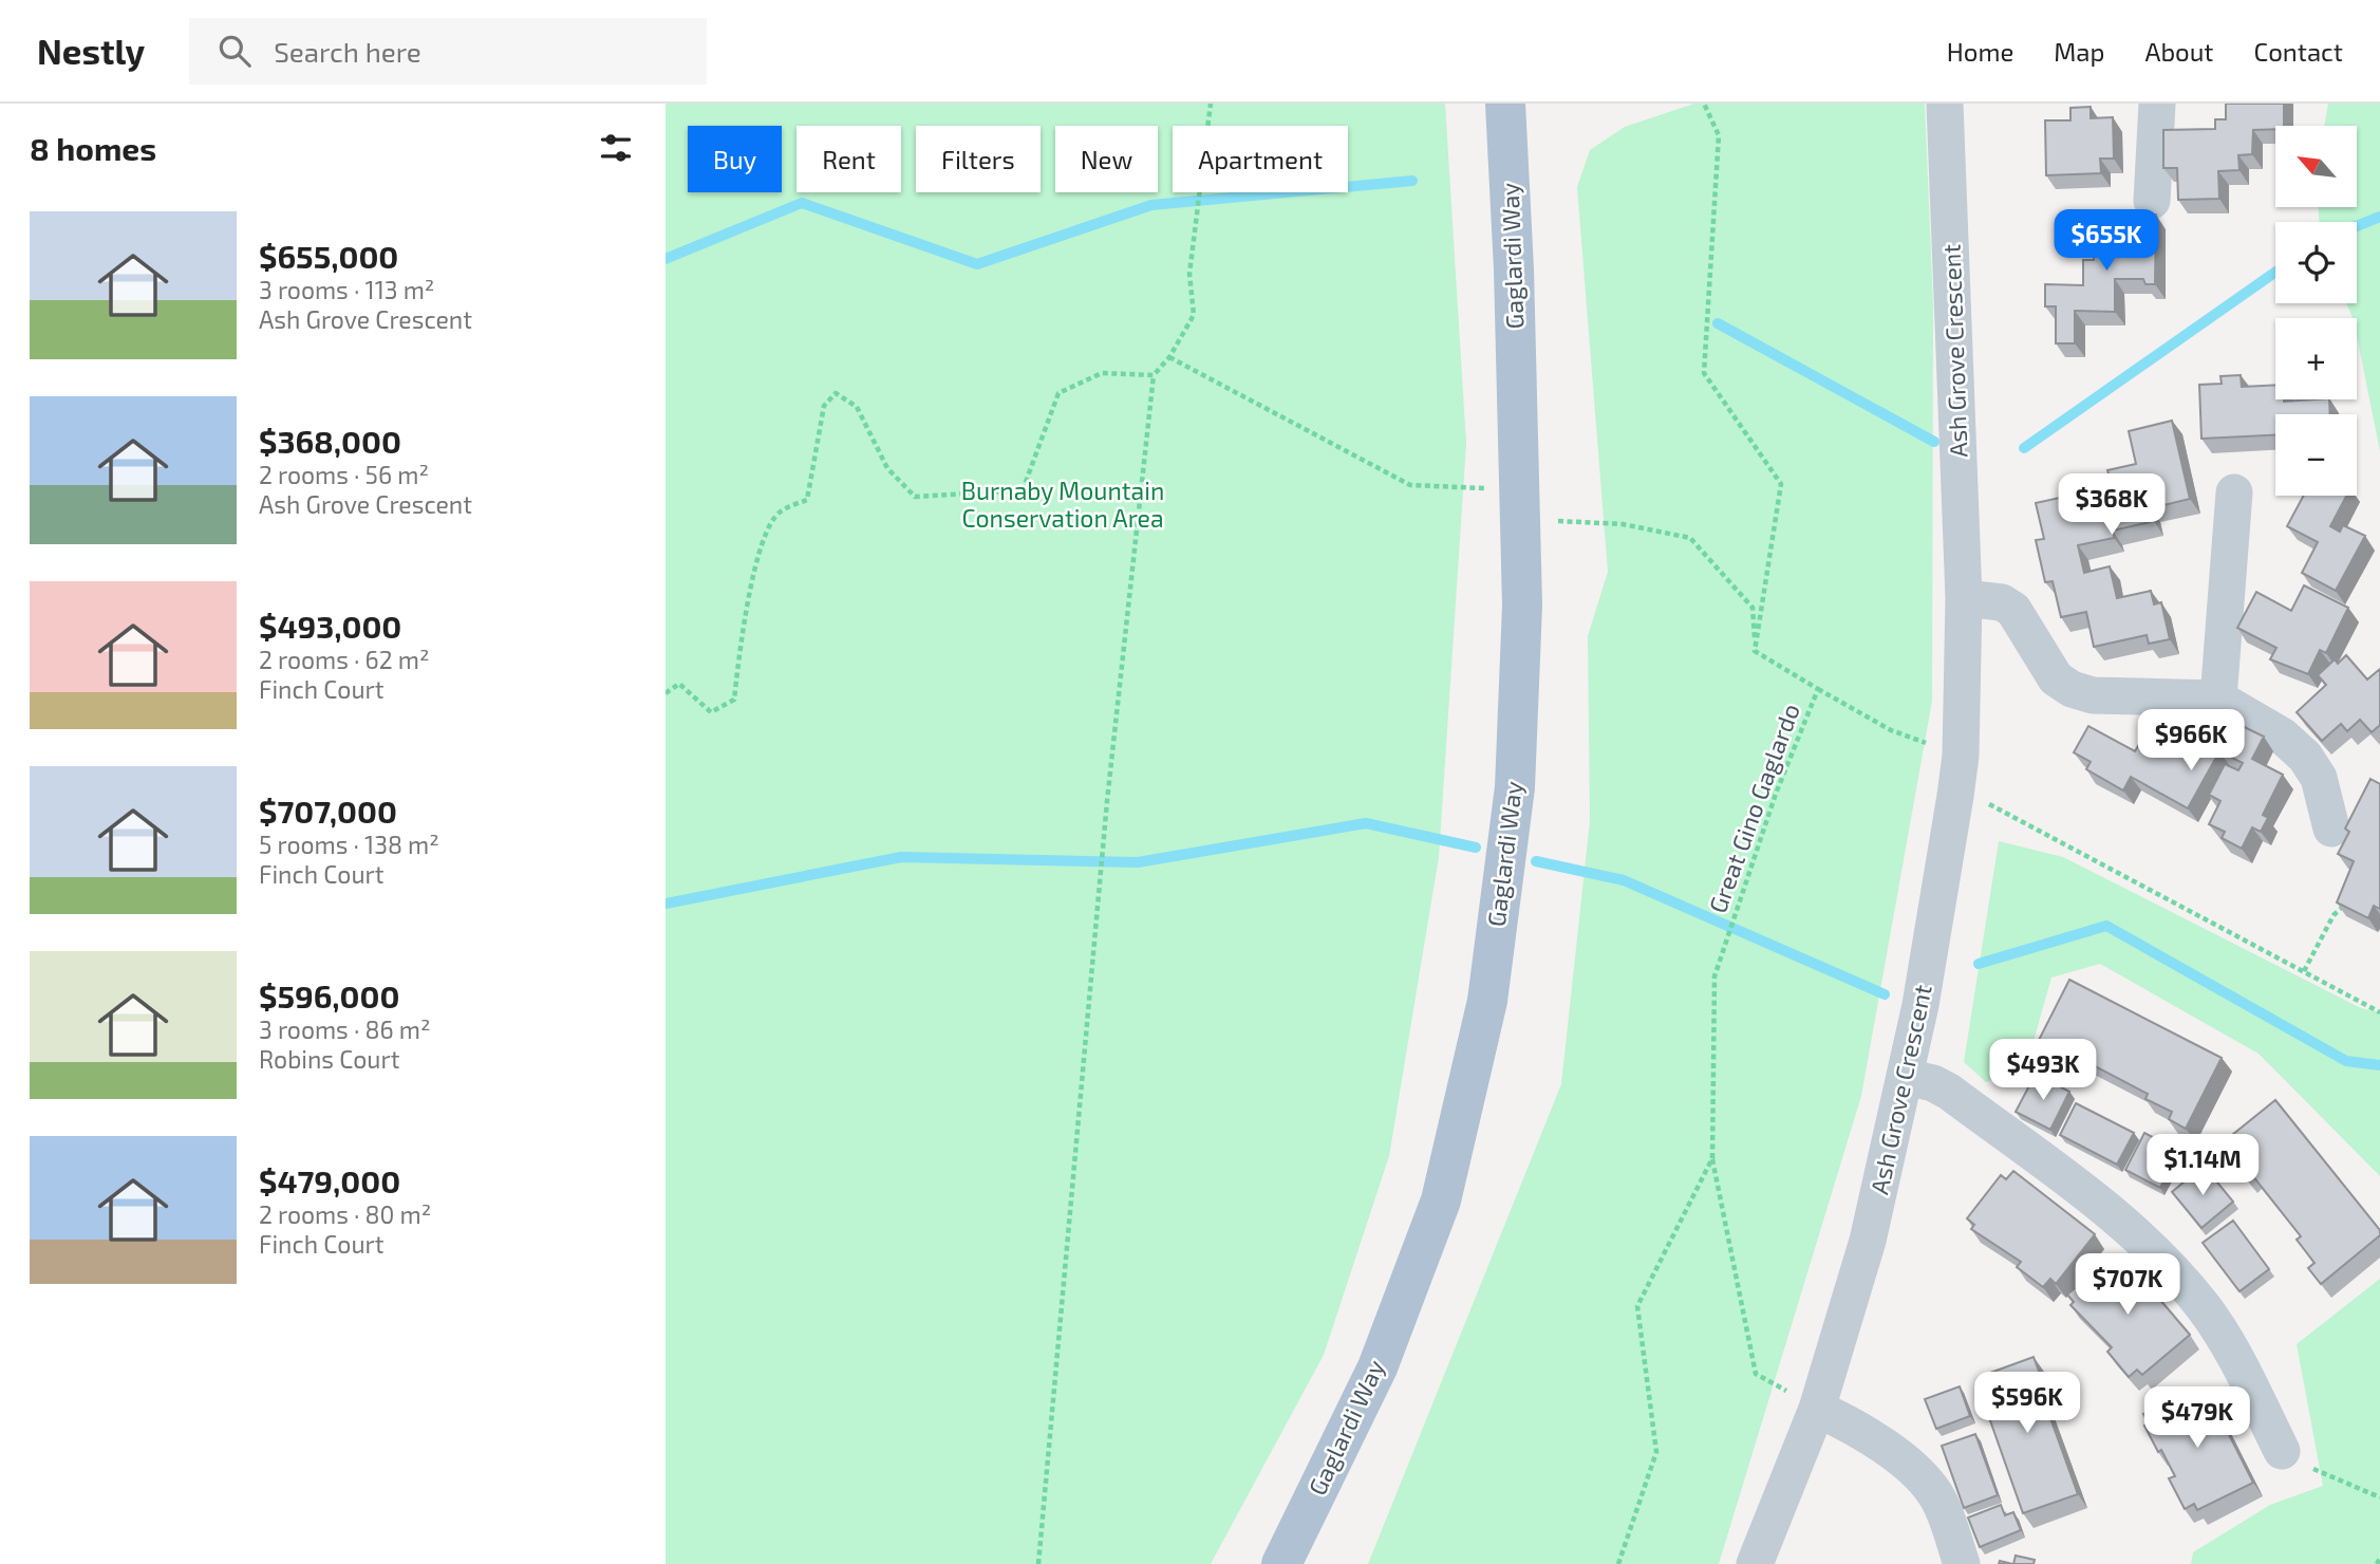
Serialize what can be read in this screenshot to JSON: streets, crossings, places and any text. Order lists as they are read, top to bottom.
{
  "streets": {
    "main road": ["Gaglardi Way"],
    "street": ["Ash Grove Crescent"],
    "path": ["Great Gino Gaglardo"]
  },
  "parks": ["Burnaby Mountain Conservation Area"],
  "north": "top left",
  "page": {
    "header": "Nestly",
    "search": "Search here",
    "nav": [
      "Home",
      "Map",
      "About",
      "Contact"
    ],
    "heading": "8 homes",
    "map_buttons": ["+", "−"],
    "chip": [
      "Buy",
      "Rent",
      "Filters",
      "New",
      "Apartment"
    ],
    "list": [
      {
        "name": "$655,000",
        "note": "3 rooms · 113 m² · Ash Grove Crescent"
      },
      {
        "name": "$368,000",
        "note": "2 rooms · 56 m² · Ash Grove Crescent"
      },
      {
        "name": "$493,000",
        "note": "2 rooms · 62 m² · Finch Court"
      },
      {
        "name": "$707,000",
        "note": "5 rooms · 138 m² · Finch Court"
      },
      {
        "name": "$596,000",
        "note": "3 rooms · 86 m² · Robins Court"
      },
      {
        "name": "$479,000",
        "note": "2 rooms · 80 m² · Finch Court"
      }
    ],
    "price": [
      "$655K",
      "$368K",
      "$966K",
      "$493K",
      "$1.14M",
      "$707K",
      "$596K",
      "$479K"
    ]
  }
}
